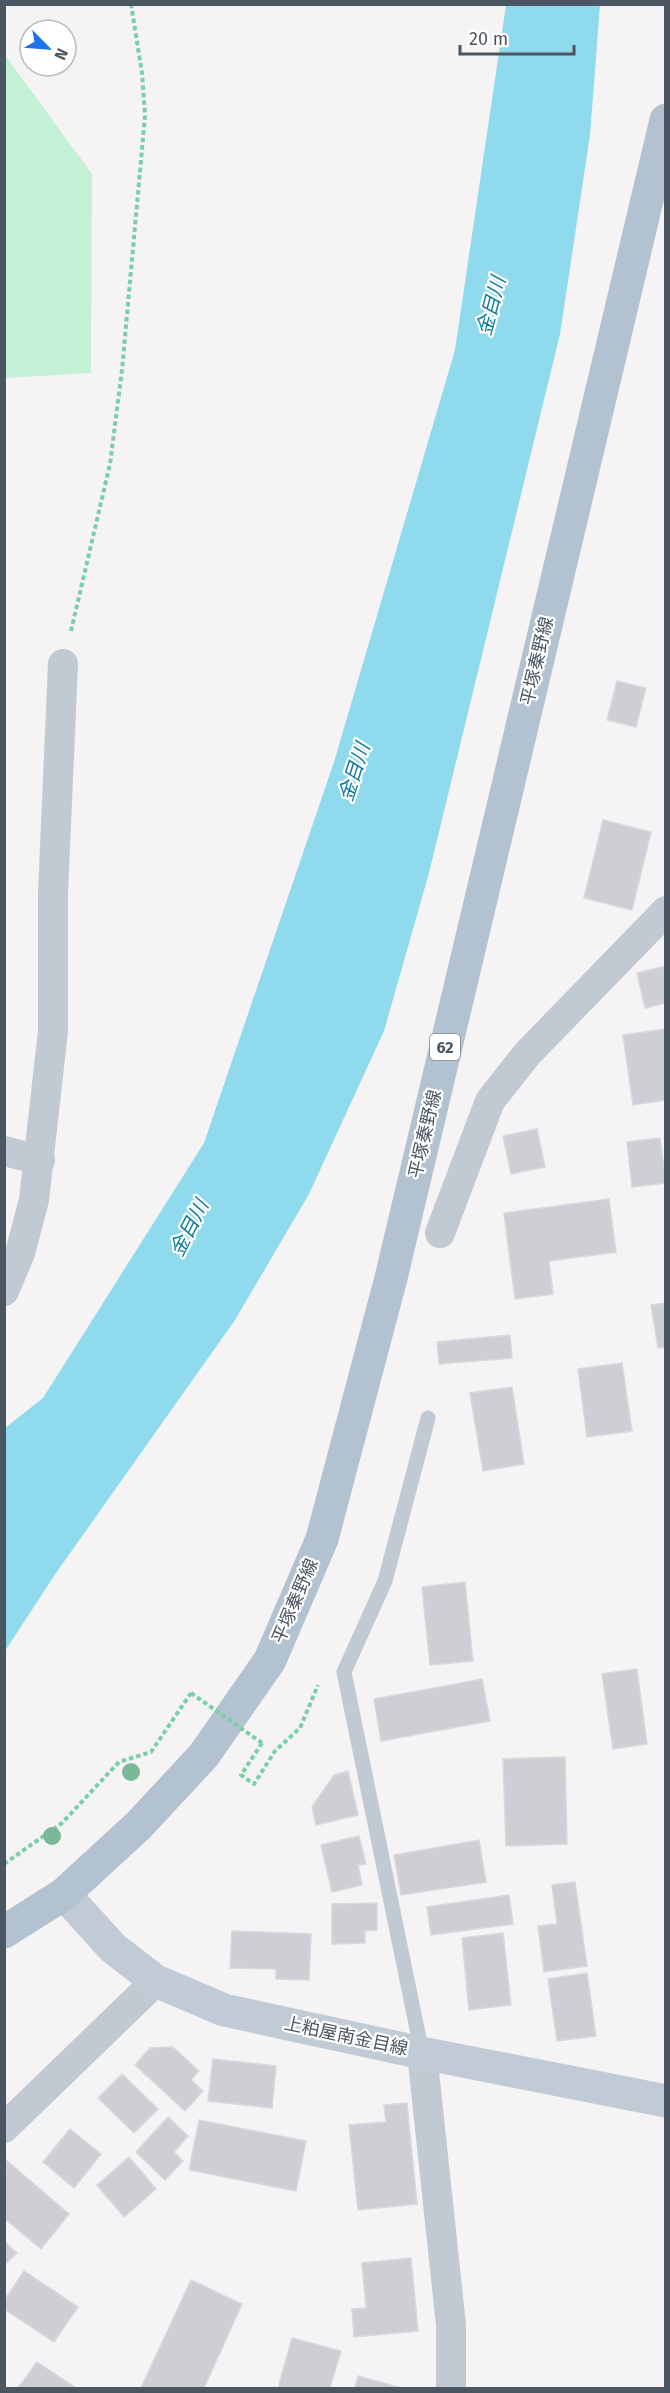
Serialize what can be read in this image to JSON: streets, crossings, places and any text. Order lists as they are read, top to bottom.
{
  "streets": {
    "main road": ["平塚秦野線", "62", "上粕屋南金目線"]
  },
  "crossings": [
    ["平塚秦野線", "上粕屋南金目線"]
  ],
  "water": ["金目川"],
  "scale_bar": "20 m",
  "north": "bottom right"
}
